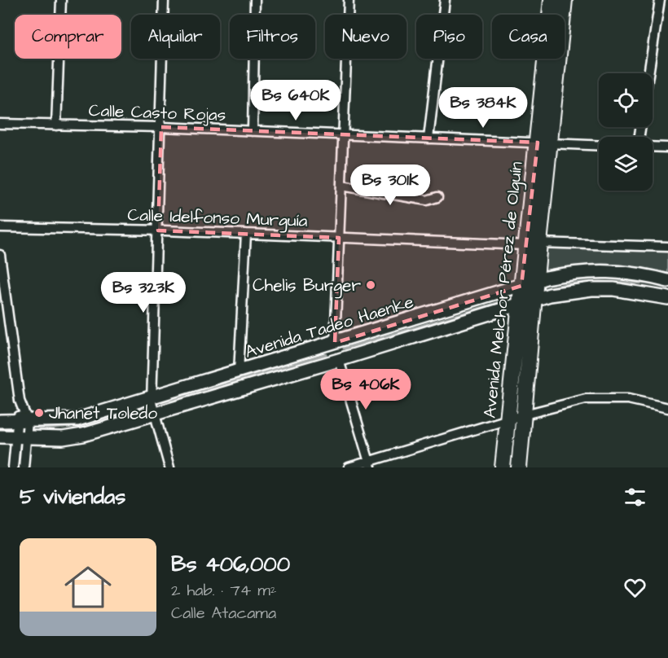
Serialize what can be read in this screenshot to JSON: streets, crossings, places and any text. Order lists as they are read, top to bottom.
{
  "streets": {
    "highway": ["Avenida Melchor Pérez de Olguín"],
    "main road": ["Avenida Tadeo Haenke"],
    "street": ["Calle Casto Rojas", "Calle Idelfonso Murguía"]
  },
  "crossings": [
    ["Calle Casto Rojas", "Avenida Melchor Pérez de Olguín"],
    ["Calle Idelfonso Murguía", "Avenida Melchor Pérez de Olguín"],
    ["Avenida Melchor Pérez de Olguín", "Avenida Tadeo Haenke"]
  ],
  "places": ["Chelis Burger", "Jhanet Toledo"],
  "page": {
    "chip": [
      "Comprar",
      "Alquilar",
      "Filtros",
      "Nuevo",
      "Piso",
      "Casa"
    ],
    "price": [
      "Bs 640K",
      "Bs 384K",
      "Bs 301K",
      "Bs 323K",
      "Bs 406K"
    ],
    "heading": "5 viviendas",
    "list": [
      {
        "name": "Bs 406,000",
        "note": "2 hab. · 74 m² · Calle Atacama"
      }
    ]
  }
}
